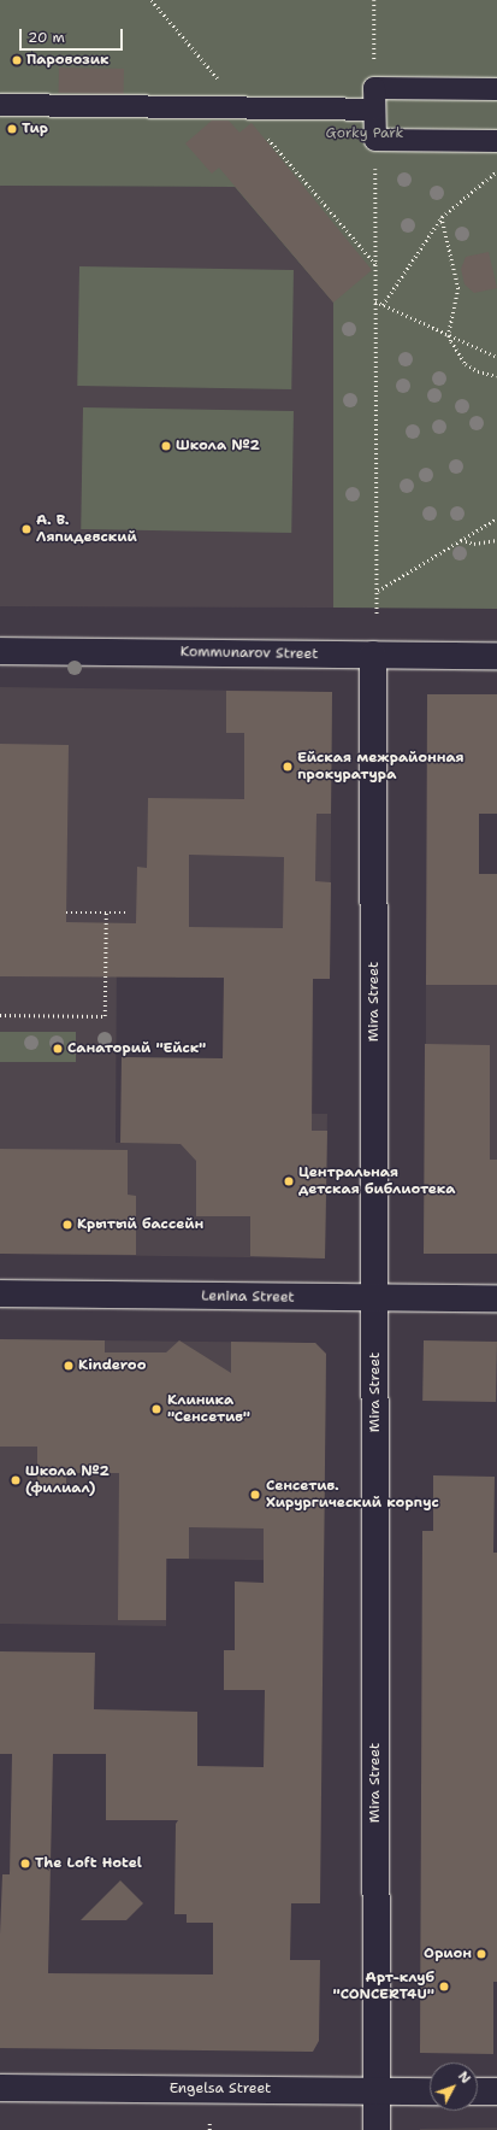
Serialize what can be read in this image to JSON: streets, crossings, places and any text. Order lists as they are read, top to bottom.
{
  "streets": {
    "street": [
      "Kommunarov Street",
      "Mira Street",
      "Lenina Street",
      "Engelsa Street"
    ]
  },
  "crossings": [
    ["Kommunarov Street", "Mira Street"],
    ["Mira Street", "Lenina Street"],
    ["Mira Street", "Engelsa Street"]
  ],
  "parks": ["Gorky Park"],
  "places": [
    "Паровозик",
    "Тир",
    "Школа №2",
    "А. В. Ляпидевский",
    "Ейская межрайонная прокуратура",
    "Санаторий \"Ейск\"",
    "Центральная детская библиотека",
    "Крытый бассейн",
    "Kinderoo",
    "Клиника \"Сенсетив\"",
    "Школа №2 (филиал)",
    "Сенсетив. Хирургический корпус",
    "The Loft Hotel",
    "Орион",
    "Арт-клуб \"CONCERT4U\""
  ],
  "scale_bar": "20 m",
  "north": "top right"
}
